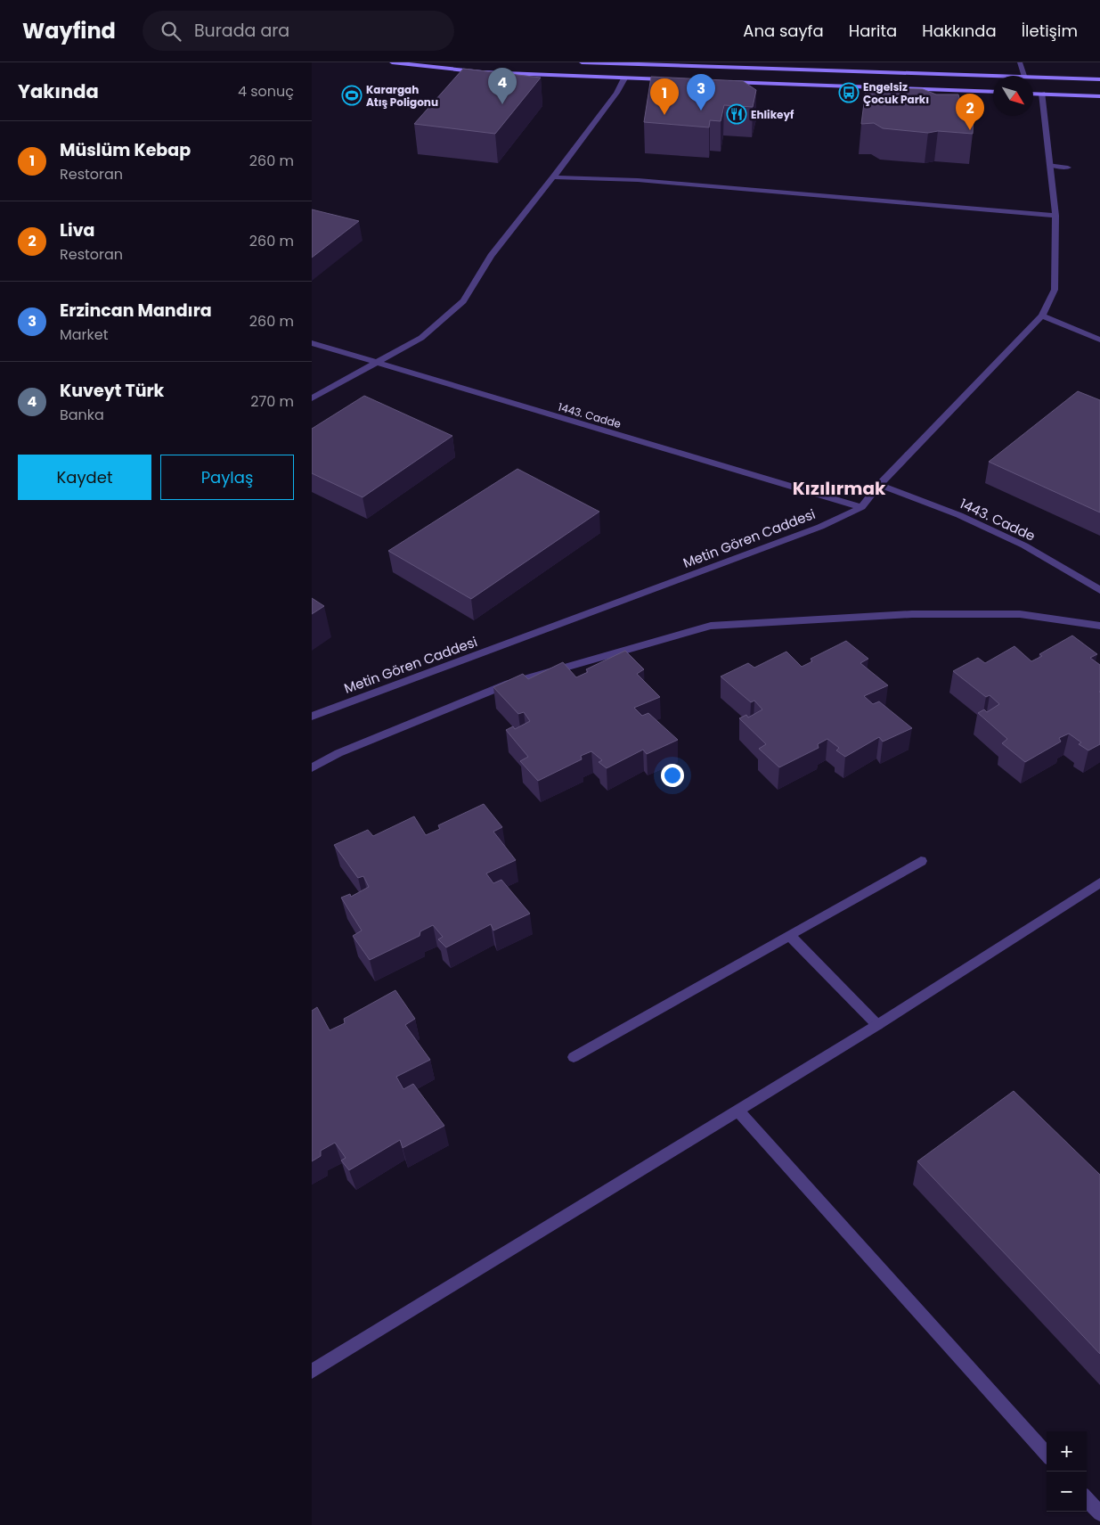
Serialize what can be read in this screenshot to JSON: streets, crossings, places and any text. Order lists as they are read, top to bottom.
{
  "streets": {
    "street": ["1443. Cadde", "Metin Gören Caddesi"]
  },
  "crossings": [
    ["1443. Cadde", "Metin Gören Caddesi"]
  ],
  "districts": ["Kızılırmak"],
  "places": {
    "bus stop": ["Engelsiz Çocuk Parkı"],
    "sports": ["Karargah Atış Poligonu"],
    "restaurant": ["Ehlikeyf"]
  },
  "north": "bottom right",
  "page": {
    "header": "Wayfind",
    "search": "Burada ara",
    "nav": [
      "Ana sayfa",
      "Harita",
      "Hakkında",
      "İletişim"
    ],
    "heading": ["Yakında", "4 sonuç"],
    "pins": [
      "4",
      "3",
      "1",
      "2"
    ],
    "list": [
      {
        "mark": "1",
        "name": "Müslüm Kebap",
        "note": "Restoran",
        "value": "260 m"
      },
      {
        "mark": "2",
        "name": "Liva",
        "note": "Restoran",
        "value": "260 m"
      },
      {
        "mark": "3",
        "name": "Erzincan Mandıra",
        "note": "Market",
        "value": "260 m"
      },
      {
        "mark": "4",
        "name": "Kuveyt Türk",
        "note": "Banka",
        "value": "270 m"
      }
    ],
    "buttons": ["Kaydet", "Paylaş"],
    "map_buttons": ["+", "−"]
  }
}
